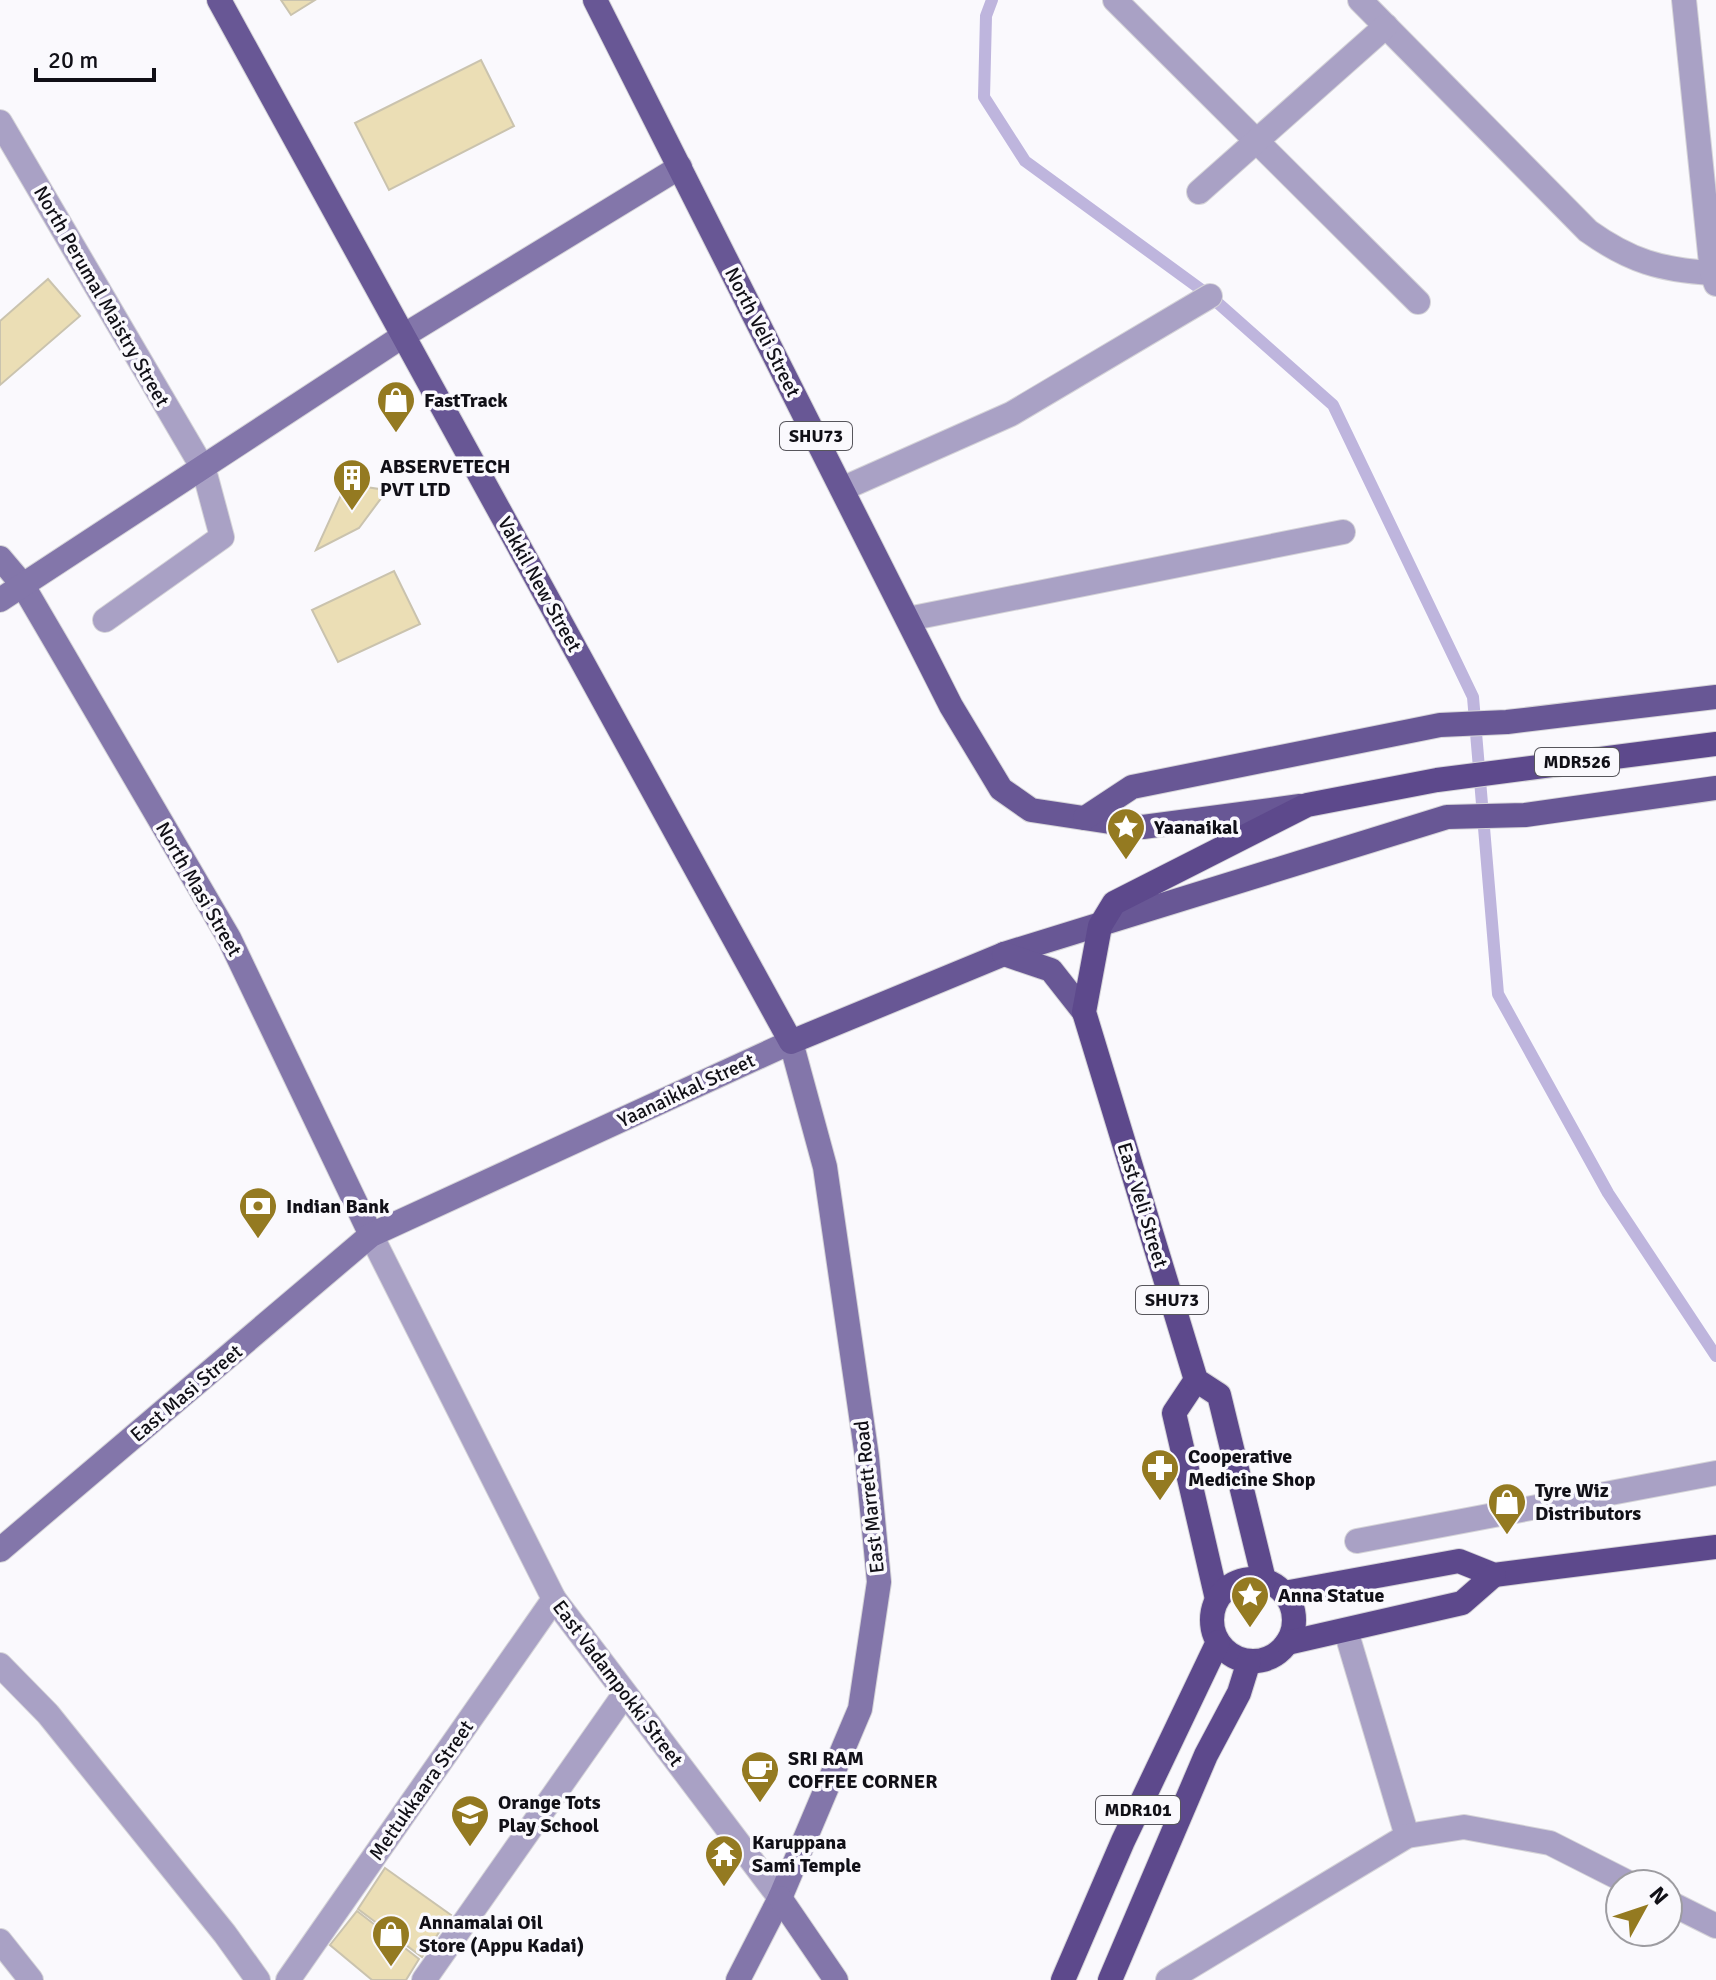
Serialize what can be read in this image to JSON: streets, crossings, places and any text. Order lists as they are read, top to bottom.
{
  "streets": {
    "highway": [
      "SHU73",
      "MDR526",
      "East Veli Street",
      "MDR101"
    ],
    "main road": [
      "North Veli Street",
      "Vakkil New Street",
      "North Masi Street",
      "Yaanaikkal Street",
      "East Masi Street",
      "East Marrett Road",
      "East Vadampokki Street"
    ],
    "street": ["North Perumal Maistry Street", "Mettukkaara Street"]
  },
  "crossings": [
    ["North Veli Street", "MDR526"],
    ["Vakkil New Street", "Yaanaikkal Street"],
    ["Vakkil New Street", "East Marrett Road"],
    ["MDR526", "Yaanaikkal Street"],
    ["North Masi Street", "Yaanaikkal Street"],
    ["North Masi Street", "East Masi Street"],
    ["North Masi Street", "East Vadampokki Street"],
    ["Yaanaikkal Street", "East Veli Street"],
    ["Yaanaikkal Street", "East Masi Street"],
    ["Yaanaikkal Street", "East Marrett Road"],
    ["Yaanaikkal Street", "East Vadampokki Street"],
    ["East Veli Street", "MDR101"],
    ["East Masi Street", "East Vadampokki Street"],
    ["East Marrett Road", "East Vadampokki Street"],
    ["East Vadampokki Street", "Mettukkaara Street"]
  ],
  "places": {
    "shop": ["FastTrack", "Tyre Wiz Distributors", "Annamalai Oil Store (Appu Kadai)"],
    "building": ["ABSERVETECH PVT LTD"],
    "place": ["Yaanaikal", "Anna Statue"],
    "bank": ["Indian Bank"],
    "pharmacy": ["Cooperative Medicine Shop"],
    "cafe": ["SRI RAM COFFEE CORNER"],
    "school or university": ["Orange Tots Play School"],
    "temple": ["Karuppana Sami Temple"]
  },
  "scale_bar": "20 m",
  "north": "top right"
}
